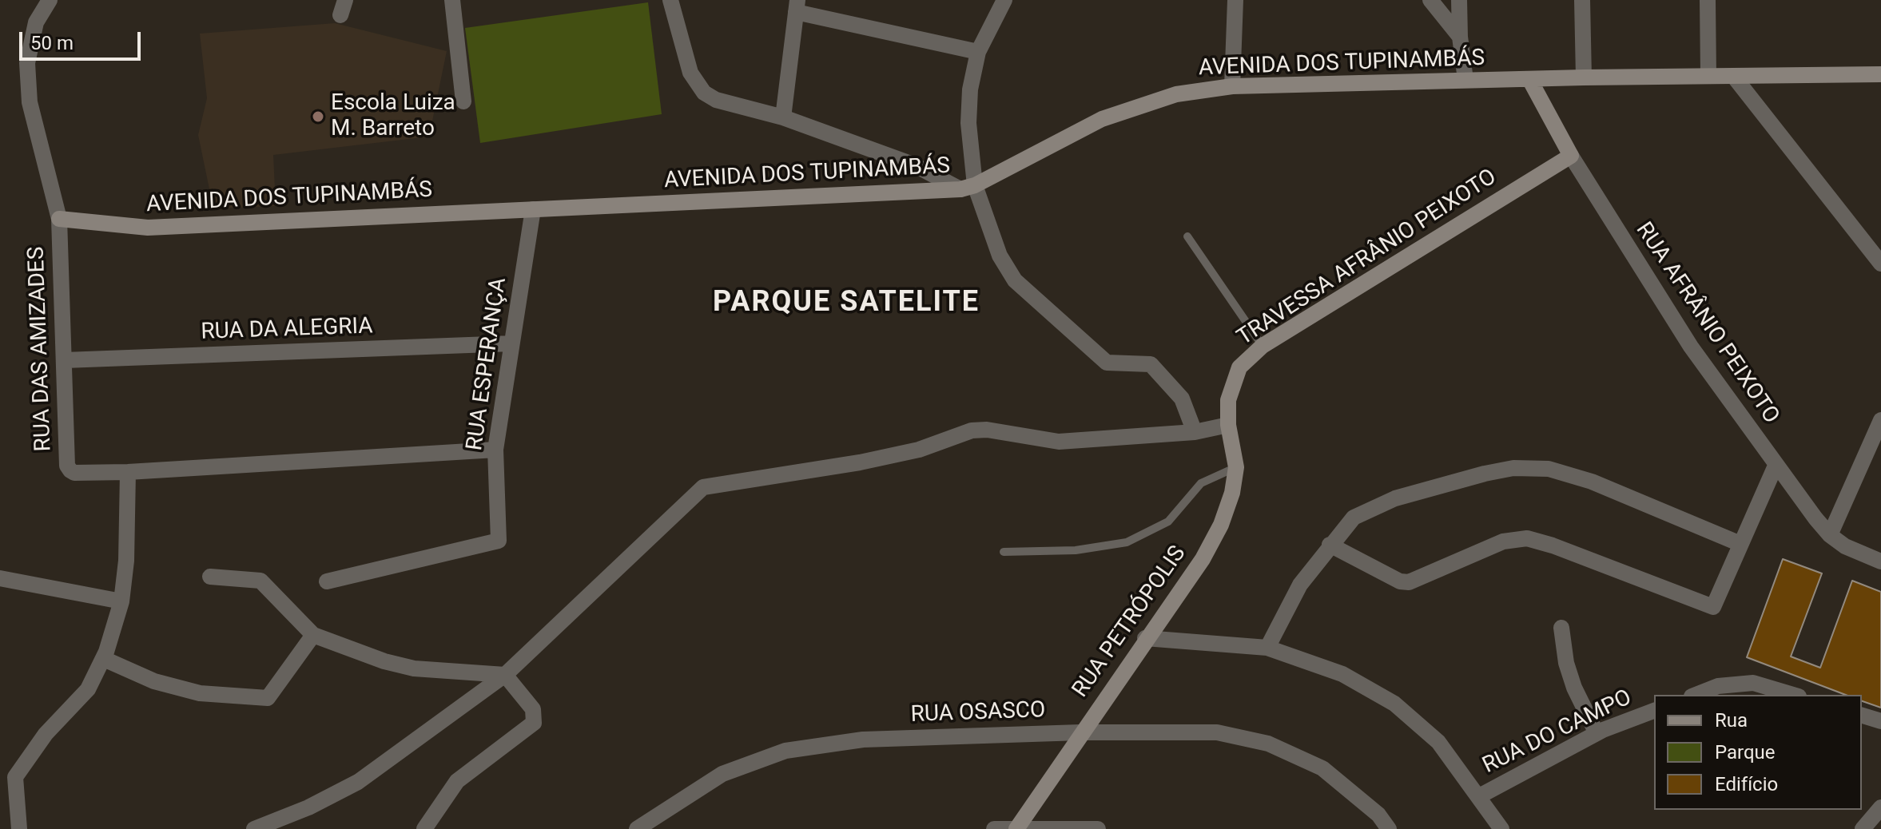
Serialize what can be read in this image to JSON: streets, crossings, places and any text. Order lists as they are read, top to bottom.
{
  "streets": {
    "street": [
      "AVENIDA DOS TUPINAMBÁS",
      "TRAVESSA AFRÂNIO PEIXOTO",
      "RUA AFRÂNIO PEIXOTO",
      "RUA DA ALEGRIA",
      "RUA DAS AMIZADES",
      "RUA ESPERANÇA",
      "RUA PETRÓPOLIS",
      "RUA OSASCO",
      "RUA DO CAMPO"
    ]
  },
  "crossings": [
    ["AVENIDA DOS TUPINAMBÁS", "RUA AFRÂNIO PEIXOTO"],
    ["AVENIDA DOS TUPINAMBÁS", "RUA DAS AMIZADES"],
    ["AVENIDA DOS TUPINAMBÁS", "RUA ESPERANÇA"],
    ["TRAVESSA AFRÂNIO PEIXOTO", "RUA AFRÂNIO PEIXOTO"],
    ["TRAVESSA AFRÂNIO PEIXOTO", "RUA PETRÓPOLIS"],
    ["RUA DA ALEGRIA", "RUA DAS AMIZADES"],
    ["RUA DA ALEGRIA", "RUA ESPERANÇA"],
    ["RUA DAS AMIZADES", "RUA ESPERANÇA"],
    ["RUA PETRÓPOLIS", "RUA OSASCO"]
  ],
  "districts": ["PARQUE SATELITE"],
  "places": ["Escola Luiza M. Barreto"],
  "legend": ["Rua", "Parque", "Edifício"],
  "scale_bar": "50 m"
}
